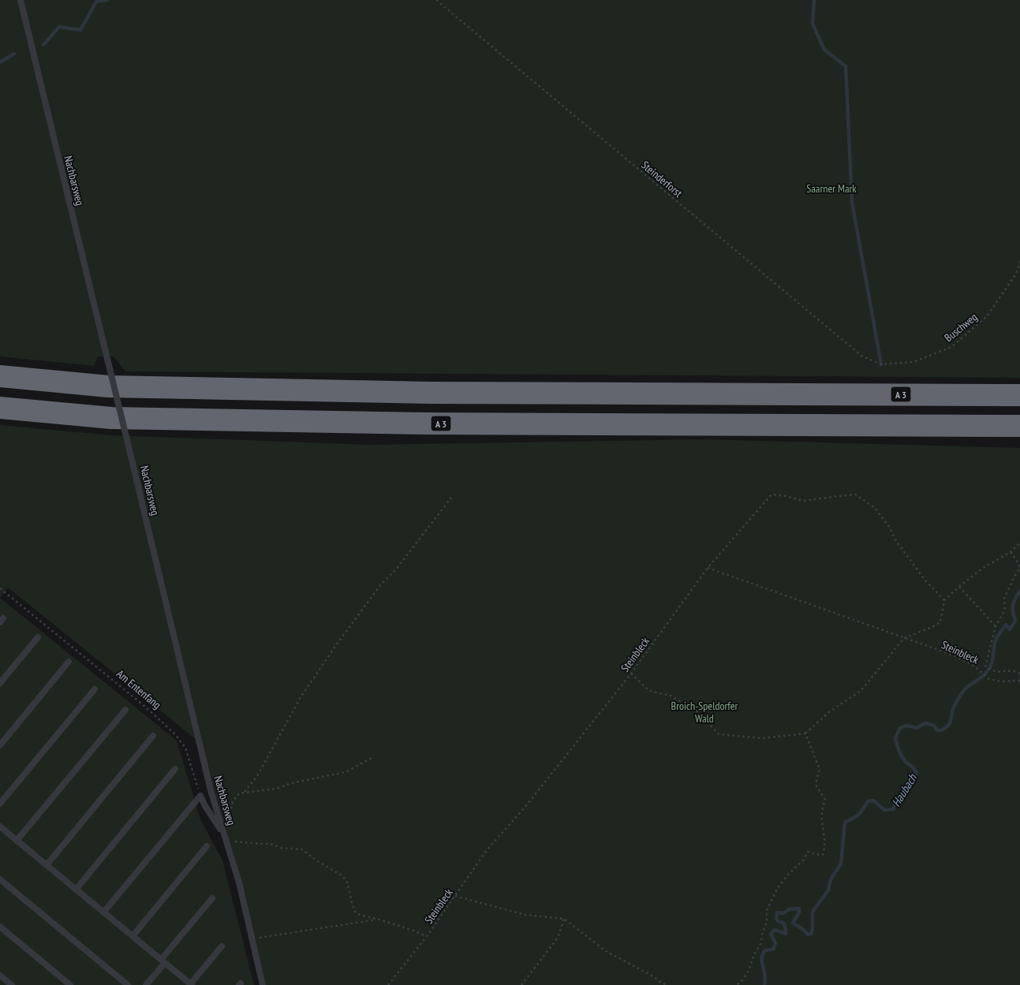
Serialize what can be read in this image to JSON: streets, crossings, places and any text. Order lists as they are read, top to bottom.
{
  "streets": {
    "highway": ["A 3"],
    "lane": ["Nachbarsweg"],
    "path": [
      "Steinderforst",
      "Buschweg",
      "Steinbleck",
      "Am Entenfang"
    ]
  },
  "crossings": [
    ["Steinderforst", "Buschweg"]
  ],
  "water": ["Haubach"],
  "parks": ["Saarner Mark", "Broich-Speldorfer Wald"]
}
